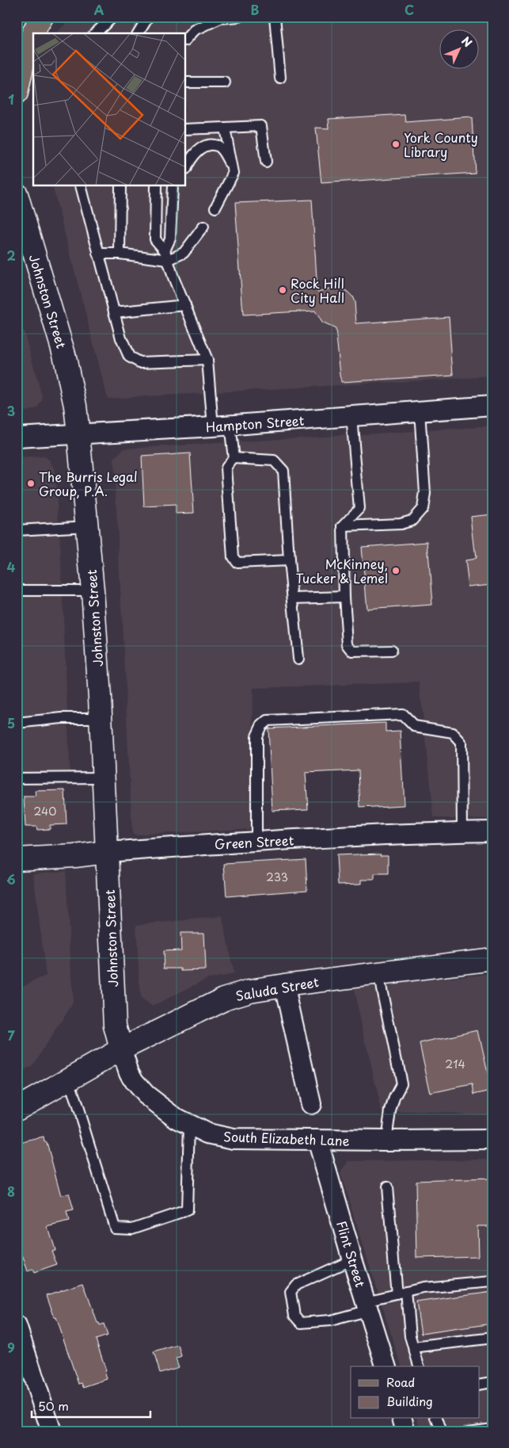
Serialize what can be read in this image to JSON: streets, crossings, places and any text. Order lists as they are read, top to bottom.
{
  "streets": {
    "main road": ["Johnston Street", "Green Street", "Saluda Street"],
    "street": ["Hampton Street", "South Elizabeth Lane", "Flint Street"]
  },
  "crossings": [
    ["Johnston Street", "Hampton Street"],
    ["Johnston Street", "Green Street"],
    ["Johnston Street", "Saluda Street"],
    ["Johnston Street", "South Elizabeth Lane"],
    ["Saluda Street", "South Elizabeth Lane"],
    ["South Elizabeth Lane", "Flint Street"]
  ],
  "places": [
    "York County Library",
    "Rock Hill City Hall",
    "The Burris Legal Group, P.A.",
    "McKinney, Tucker & Lemel"
  ],
  "house_numbers": ["240", "233", "214"],
  "legend": ["Road", "Building"],
  "scale_bar": "50 m",
  "north": "top right",
  "grid": {
    "columns": ["A", "B", "C"],
    "rows": [
      "1",
      "2",
      "3",
      "4",
      "5",
      "6",
      "7",
      "8",
      "9"
    ]
  }
}
